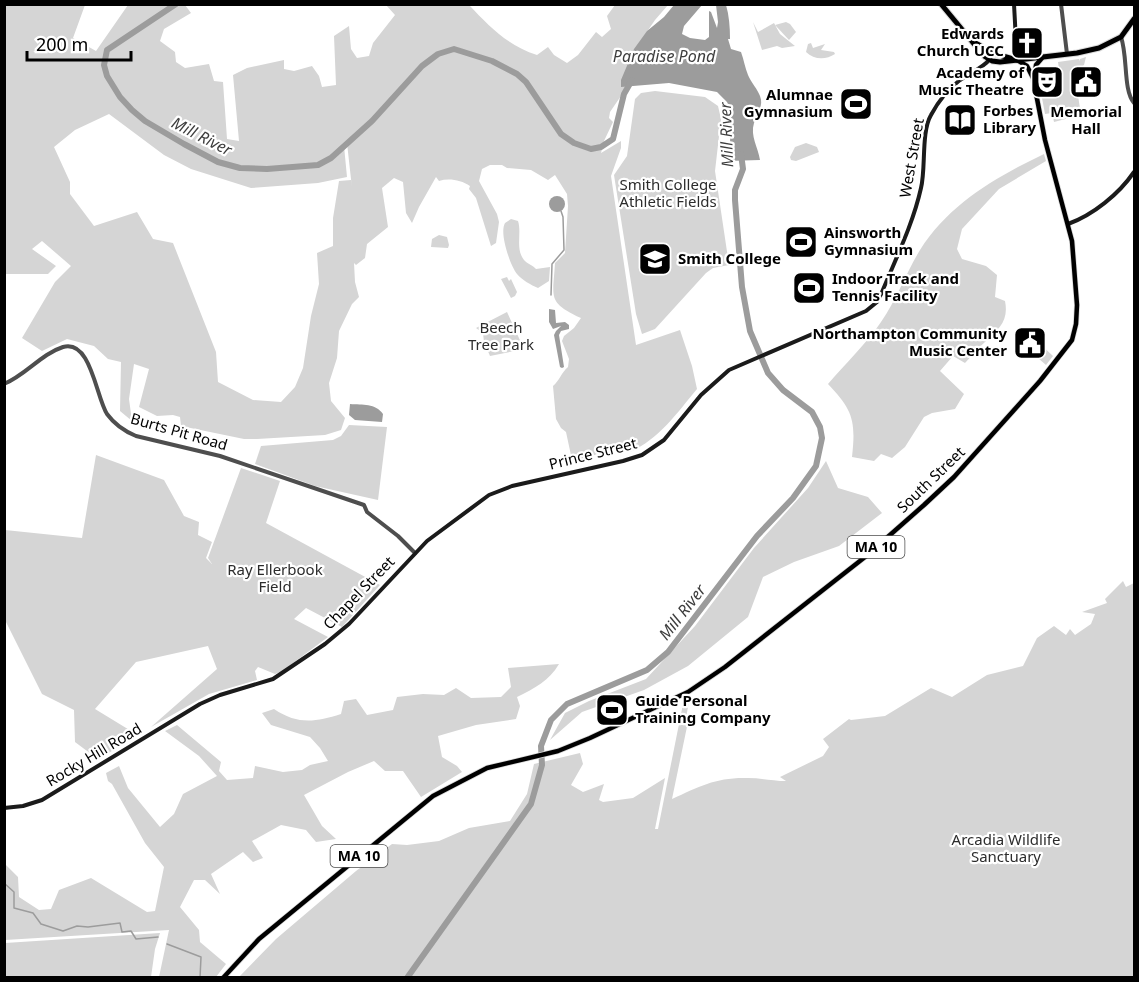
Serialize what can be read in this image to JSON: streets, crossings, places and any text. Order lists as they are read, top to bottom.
{
  "streets": {
    "main road": [
      "West Street",
      "Prince Street",
      "South Street",
      "MA 10",
      "Chapel Street",
      "Rocky Hill Road"
    ],
    "street": ["Burts Pit Road"]
  },
  "crossings": [
    ["West Street", "Prince Street"],
    ["Burts Pit Road", "Chapel Street"],
    ["Prince Street", "Chapel Street"],
    ["South Street", "MA 10"],
    ["Chapel Street", "Rocky Hill Road"]
  ],
  "water": ["Paradise Pond", "Mill River"],
  "parks": [
    "Smith College Athletic Fields",
    "Beech Tree Park",
    "Ray Ellerbook Field",
    "Arcadia Wildlife Sanctuary"
  ],
  "places": {
    "church": ["Edwards Church UCC"],
    "theatre": ["Academy of Music Theatre"],
    "public building": ["Memorial Hall", "Northampton Community Music Center"],
    "sports": [
      "Alumnae Gymnasium",
      "Ainsworth Gymnasium",
      "Indoor Track and Tennis Facility",
      "Guide Personal Training Company"
    ],
    "library": ["Forbes Library"],
    "school or university": ["Smith College"]
  },
  "scale_bar": "200 m"
}
